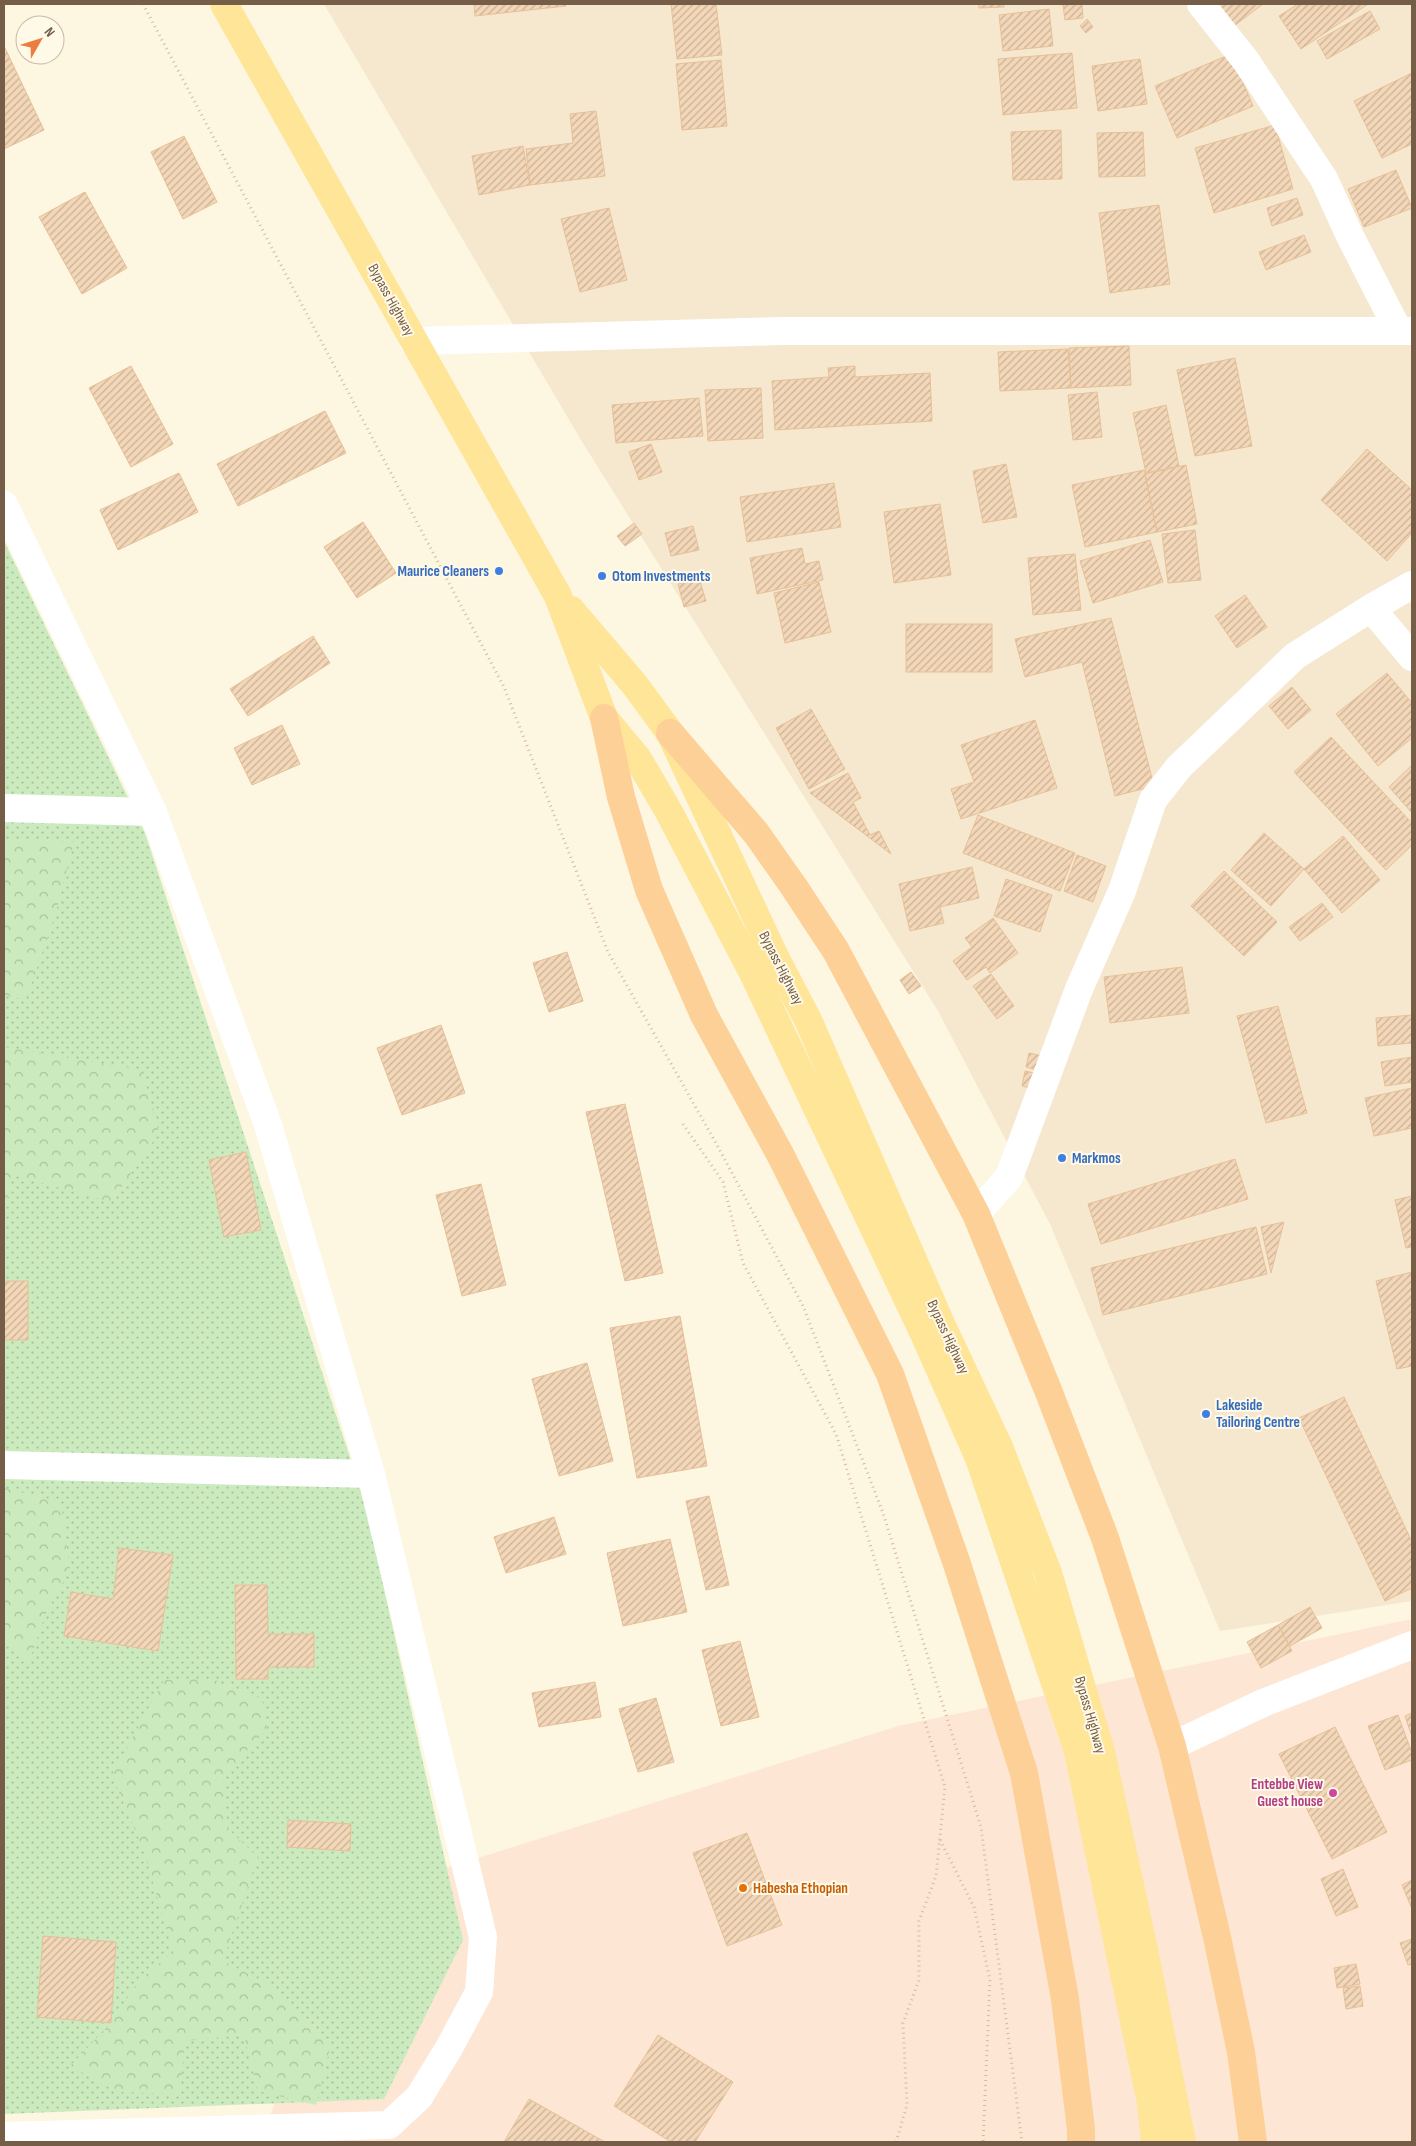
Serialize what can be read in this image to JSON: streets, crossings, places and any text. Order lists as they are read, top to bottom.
{
  "streets": {
    "main road": ["Bypass Highway"]
  },
  "places": [
    "Maurice Cleaners",
    "Otom Investments",
    "Markmos",
    "Lakeside Tailoring Centre",
    "Entebbe View Guest house",
    "Habesha Ethopian"
  ],
  "north": "top right"
}
